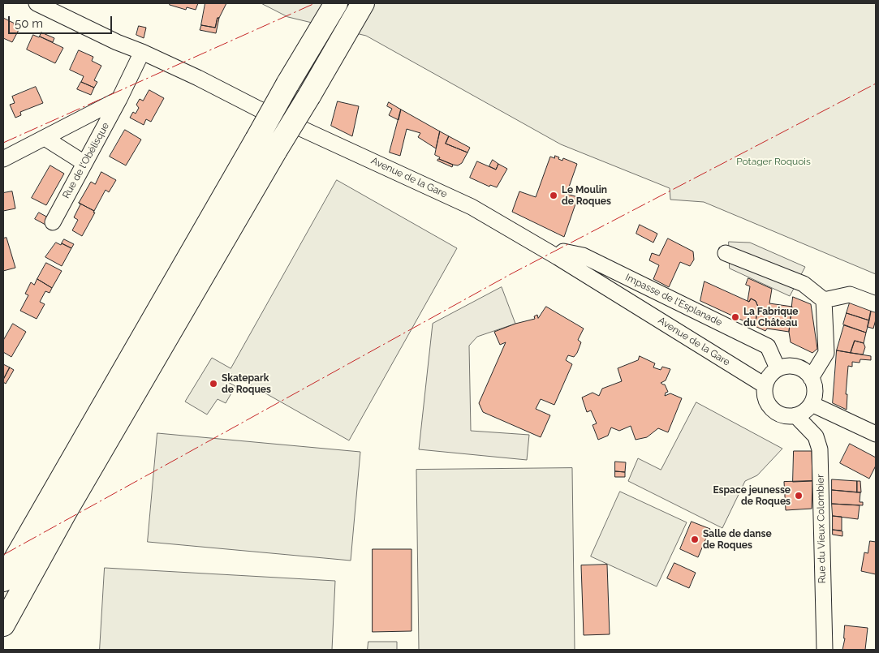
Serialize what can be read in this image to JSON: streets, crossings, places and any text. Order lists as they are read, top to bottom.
{
  "streets": {
    "street": [
      "Rue de l'Obélisque",
      "Avenue de la Gare",
      "Impasse de l'Esplanade",
      "Rue du Vieux Colombier"
    ]
  },
  "crossings": [
    ["Rue de l'Obélisque", "Avenue de la Gare"],
    ["Avenue de la Gare", "Impasse de l'Esplanade"],
    ["Avenue de la Gare", "Rue du Vieux Colombier"],
    ["Impasse de l'Esplanade", "Rue du Vieux Colombier"]
  ],
  "parks": ["Potager Roquois"],
  "places": [
    "Le Moulin de Roques",
    "La Fabrique du Château",
    "Skatepark de Roques",
    "Espace jeunesse de Roques",
    "Salle de danse de Roques"
  ],
  "scale_bar": "50 m"
}
